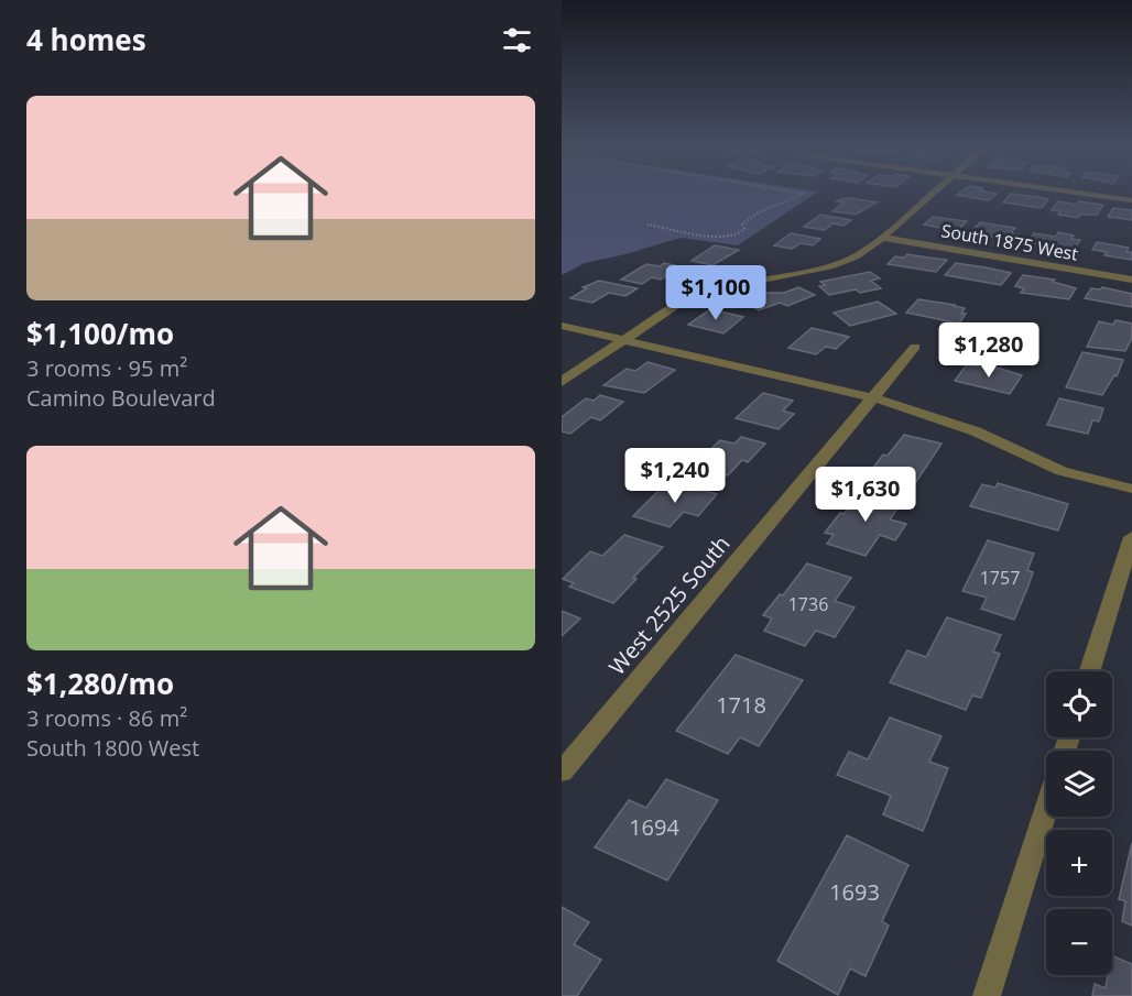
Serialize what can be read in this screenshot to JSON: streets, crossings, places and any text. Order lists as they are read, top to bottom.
{
  "streets": {
    "street": ["South 1875 West", "West 2525 South"]
  },
  "house_numbers": [
    "1757",
    "1736",
    "1718",
    "1694",
    "1693"
  ],
  "page": {
    "heading": "4 homes",
    "list": [
      {
        "name": "$1,100/mo",
        "note": "3 rooms · 95 m² · Camino Boulevard"
      },
      {
        "name": "$1,280/mo",
        "note": "3 rooms · 86 m² · South 1800 West"
      }
    ],
    "price": [
      "$1,100",
      "$1,280",
      "$1,240",
      "$1,630"
    ],
    "map_buttons": ["+", "−"]
  }
}
